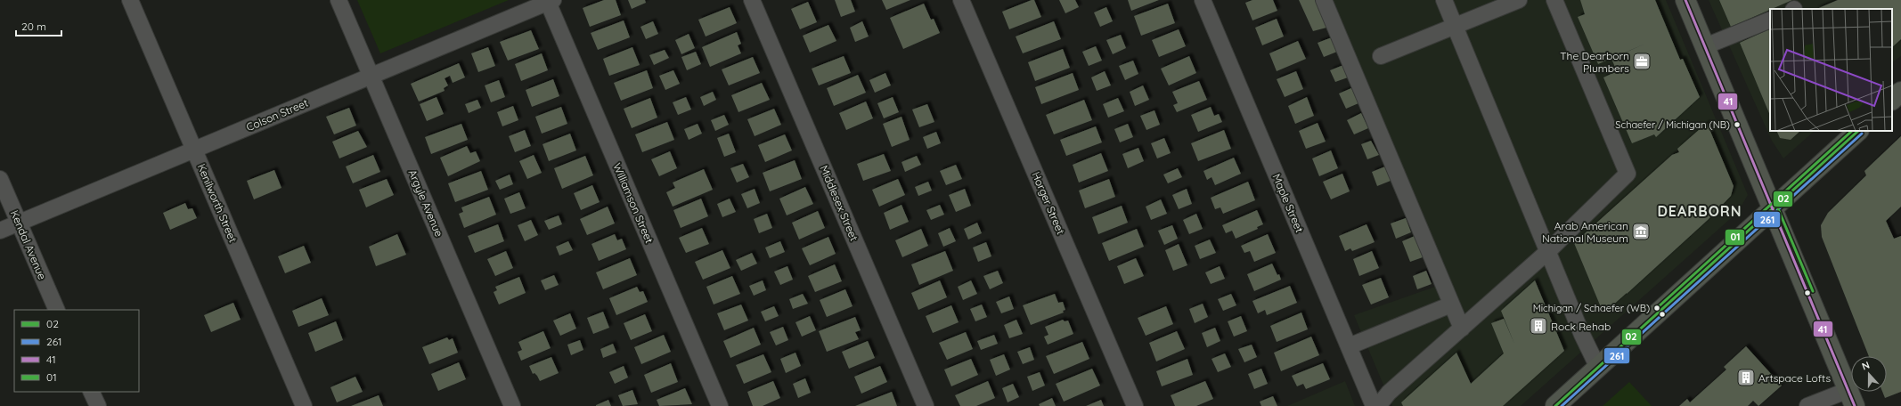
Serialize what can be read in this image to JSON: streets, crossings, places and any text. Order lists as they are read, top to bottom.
{
  "streets": {
    "street": [
      "Colson Street",
      "Kenilworth Street",
      "Argyle Avenue",
      "Williamson Street",
      "Middlesex Street",
      "Horger Street",
      "Maple Street",
      "Kendal Avenue"
    ]
  },
  "crossings": [
    ["Colson Street", "Kenilworth Street"],
    ["Colson Street", "Argyle Avenue"],
    ["Colson Street", "Williamson Street"],
    ["Colson Street", "Kendal Avenue"]
  ],
  "districts": ["DEARBORN"],
  "places": {
    "office": ["The Dearborn Plumbers"],
    "other": ["Schaefer / Michigan (NB)", "Michigan / Schaefer (WB)"],
    "museum": ["Arab American National Museum"],
    "building": ["Rock Rehab", "Artspace Lofts"]
  },
  "lines": [
    "transit line 41",
    "transit line 02",
    "transit line 01",
    "transit line 261"
  ],
  "legend": [
    "02",
    "261",
    "41",
    "01"
  ],
  "scale_bar": "20 m",
  "north": "top"
}
